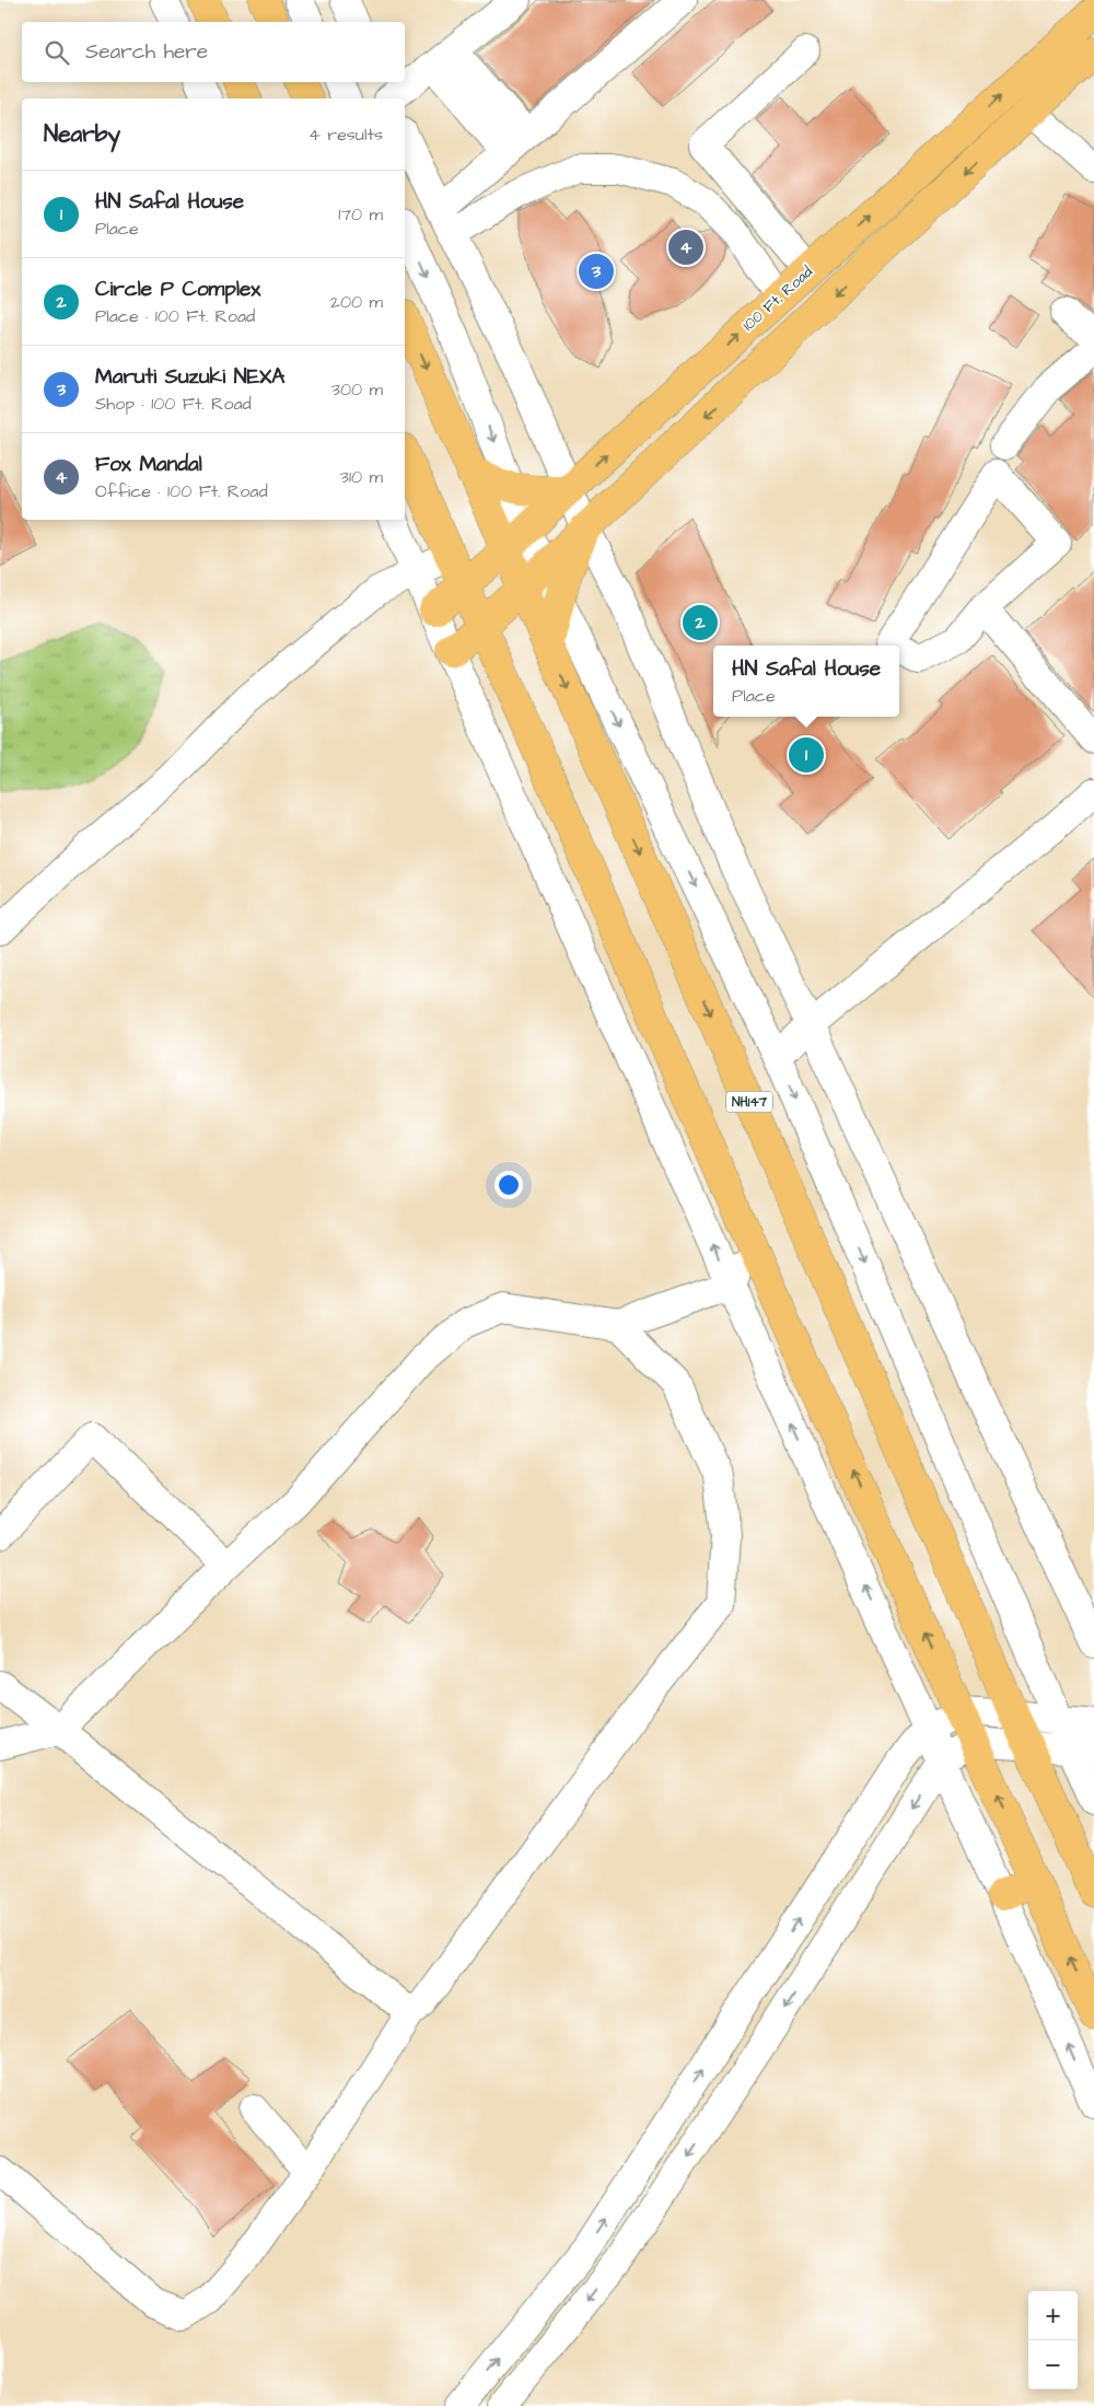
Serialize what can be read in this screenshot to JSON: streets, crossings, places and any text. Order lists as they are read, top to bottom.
{
  "streets": {
    "main road": ["100 Ft. Road", "NH147"]
  },
  "crossings": [
    ["100 Ft. Road", "NH147"]
  ],
  "page": {
    "search": "Search here",
    "heading": ["Nearby", "4 results"],
    "list": [
      {
        "mark": "1",
        "name": "HN Safal House",
        "note": "Place",
        "value": "170 m"
      },
      {
        "mark": "2",
        "name": "Circle P Complex",
        "note": "Place · 100 Ft. Road",
        "value": "200 m"
      },
      {
        "mark": "3",
        "name": "Maruti Suzuki NEXA",
        "note": "Shop · 100 Ft. Road",
        "value": "300 m"
      },
      {
        "mark": "4",
        "name": "Fox Mandal",
        "note": "Office · 100 Ft. Road",
        "value": "310 m"
      }
    ],
    "pins": [
      "4",
      "3",
      "2",
      "1"
    ],
    "popup": ["HN Safal House", "Place"],
    "map_buttons": ["+", "−"]
  }
}
